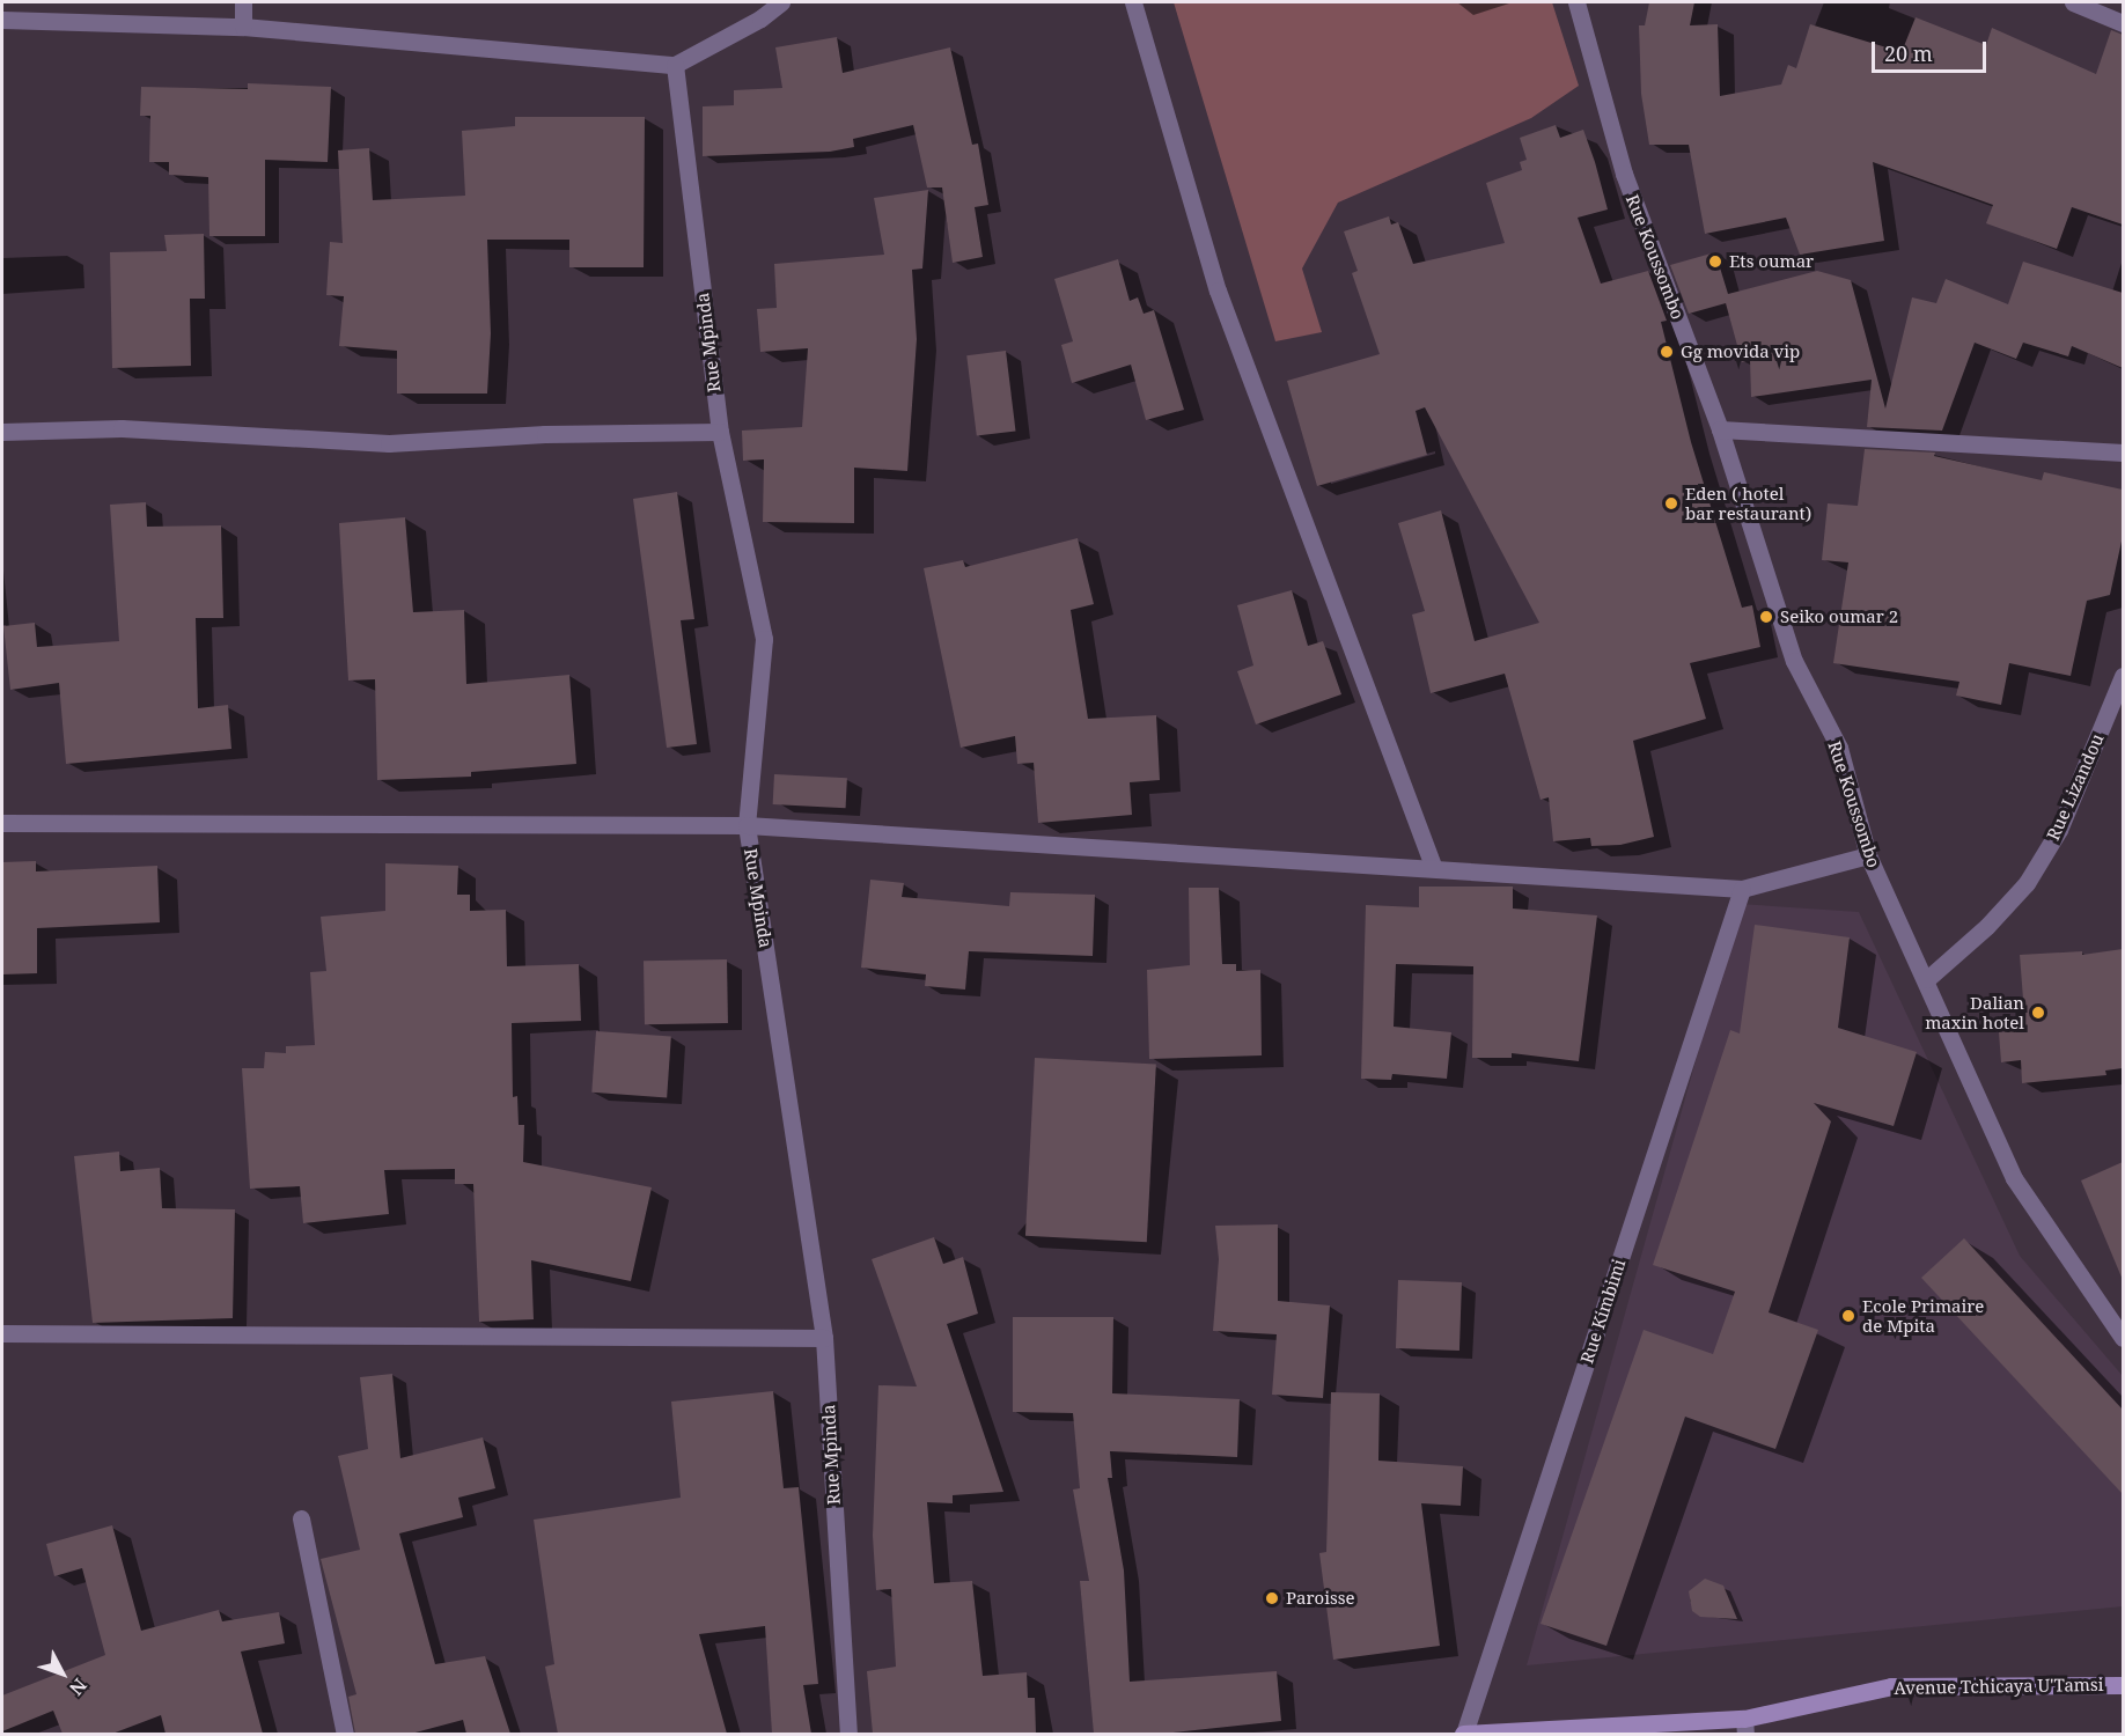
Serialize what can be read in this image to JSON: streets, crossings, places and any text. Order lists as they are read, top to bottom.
{
  "streets": {
    "street": [
      "Rue Koussombo",
      "Rue Mpinda",
      "Rue Lizandou",
      "Rue Kimbimi",
      "Avenue Tchicaya U'Tamsi"
    ]
  },
  "crossings": [
    ["Rue Koussombo", "Rue Lizandou"],
    ["Rue Kimbimi", "Avenue Tchicaya U'Tamsi"]
  ],
  "places": [
    "Ets oumar",
    "Gg movida vip",
    "Eden ( hotel bar restaurant)",
    "Seiko oumar 2",
    "Dalian maxin hotel",
    "Ecole Primaire de Mpita",
    "Paroisse"
  ],
  "scale_bar": "20 m",
  "north": "bottom right"
}
